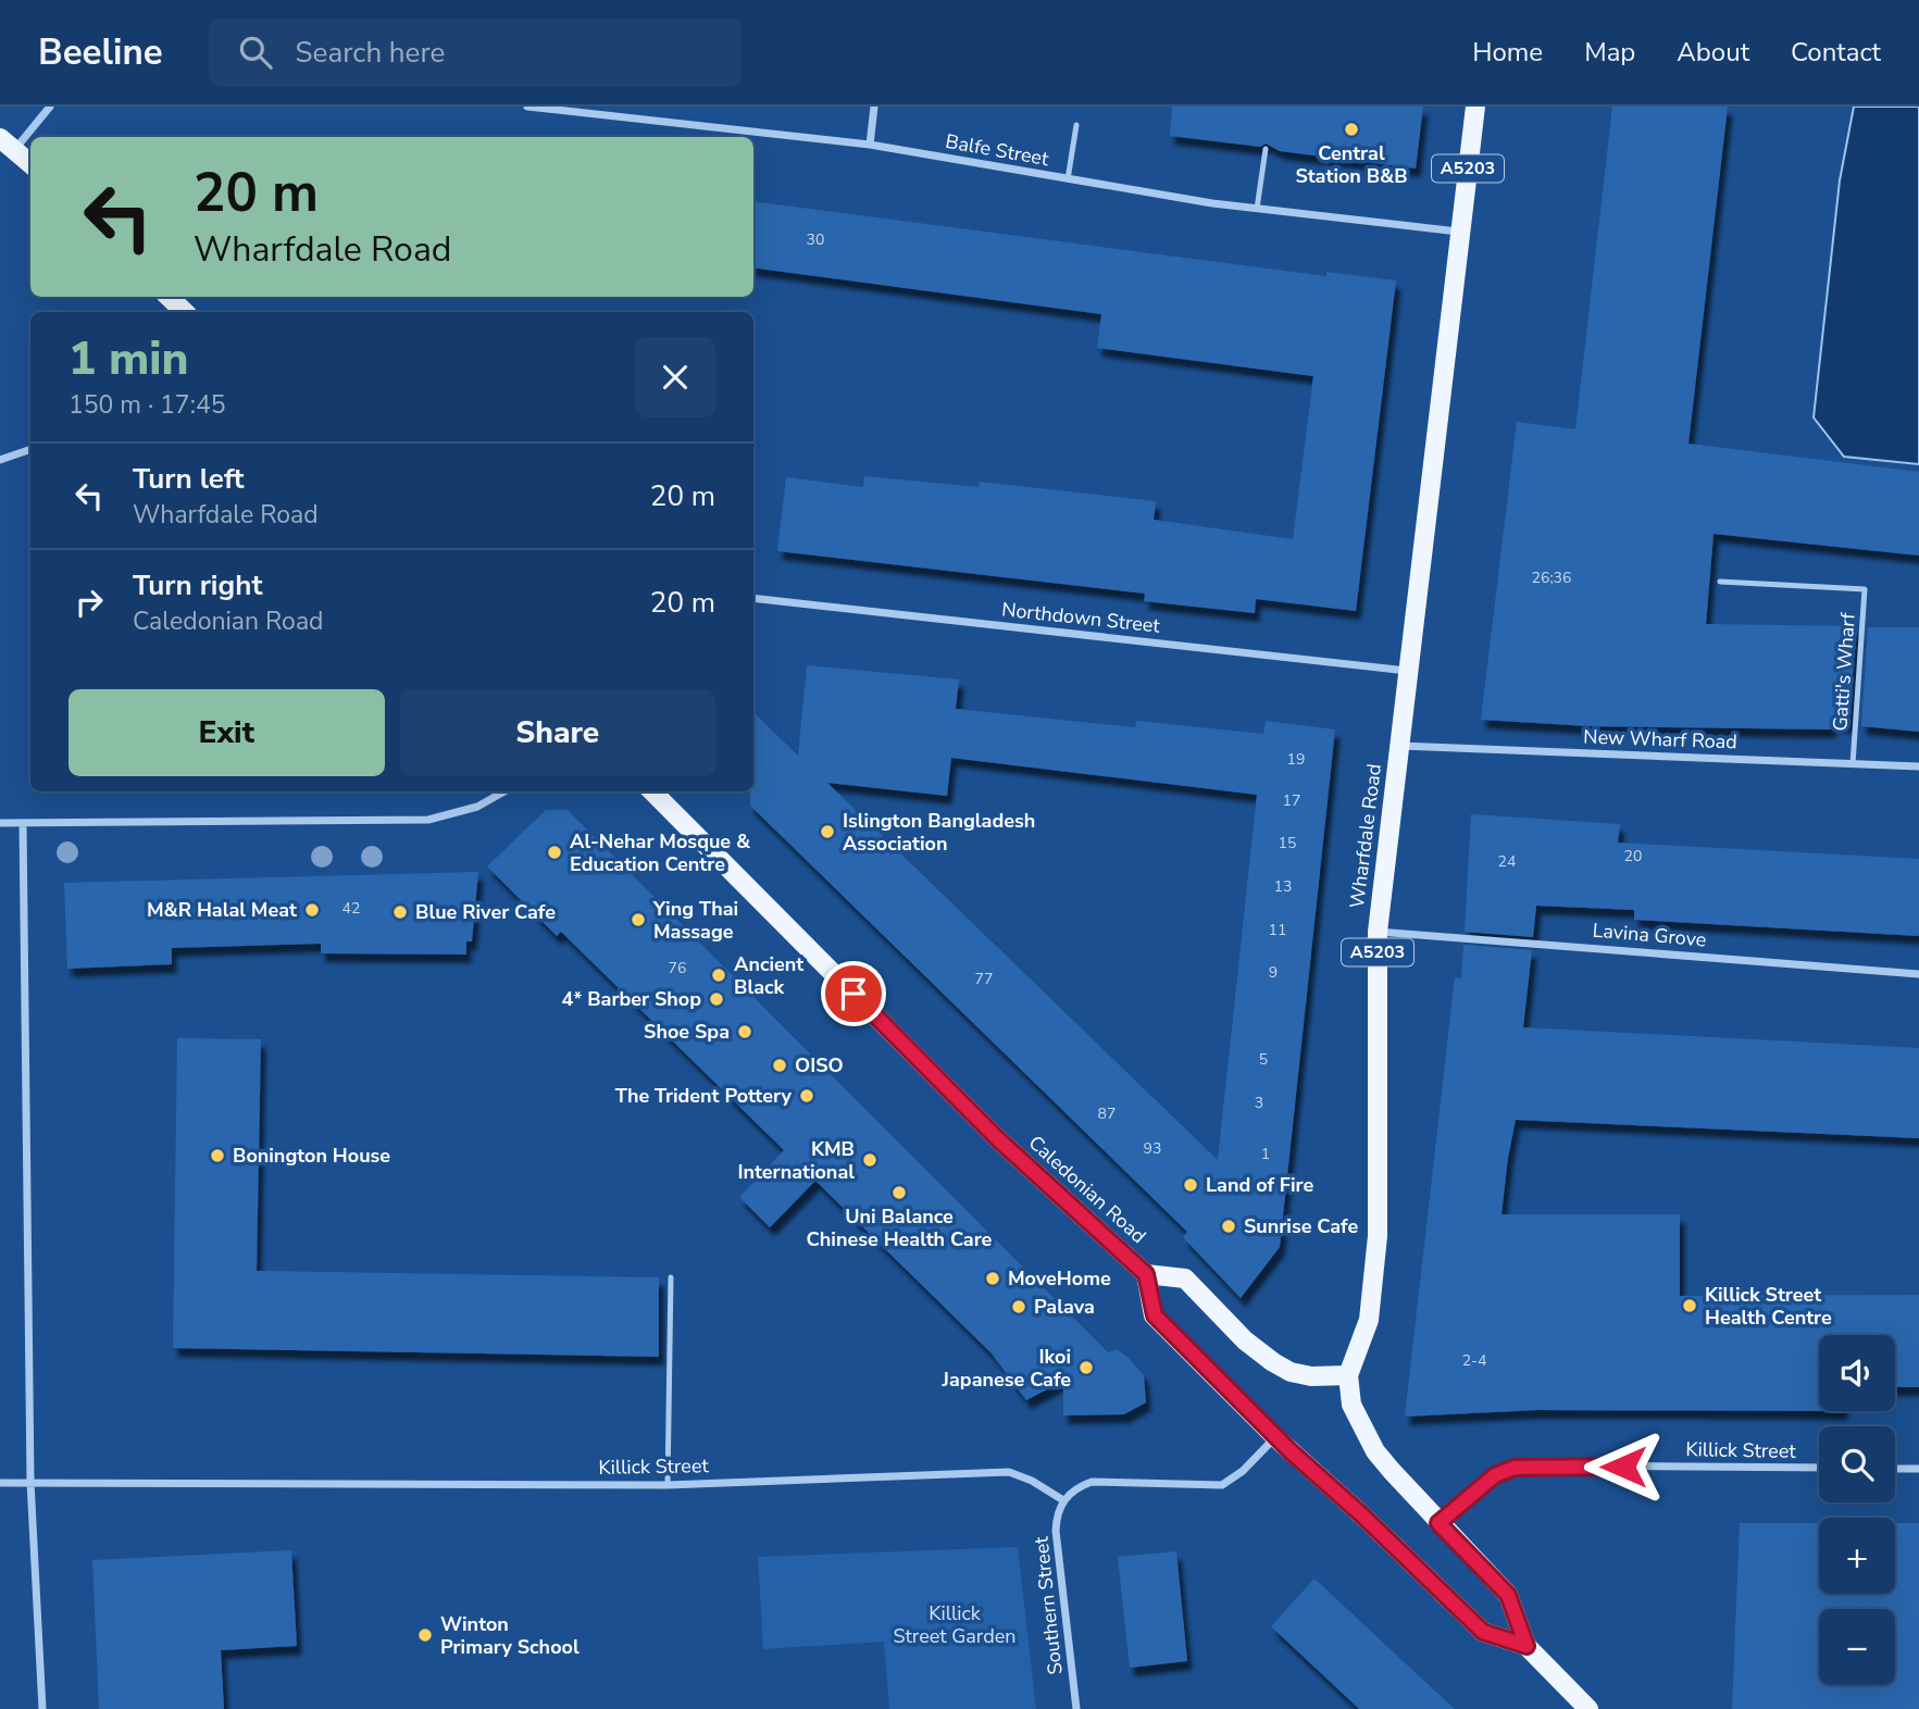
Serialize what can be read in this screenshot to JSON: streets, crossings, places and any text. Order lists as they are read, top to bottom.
{
  "streets": {
    "main road": ["A5203", "Wharfdale Road", "Caledonian Road"],
    "street": [
      "Balfe Street",
      "Northdown Street",
      "New Wharf Road",
      "Lavina Grove",
      "Killick Street",
      "Southern Street"
    ],
    "lane": ["Gatti's Wharf"]
  },
  "crossings": [
    ["Balfe Street", "Wharfdale Road"],
    ["Northdown Street", "Wharfdale Road"],
    ["Gatti's Wharf", "New Wharf Road"],
    ["New Wharf Road", "Wharfdale Road"],
    ["Wharfdale Road", "Lavina Grove"],
    ["Killick Street", "Southern Street"]
  ],
  "parks": ["Killick Street Garden"],
  "places": [
    "Central Station B&B",
    "Islington Bangladesh Association",
    "Al-Nehar Mosque & Education Centre",
    "M&R Halal Meat",
    "Blue River Cafe",
    "Ying Thai Massage",
    "Ancient Black",
    "4* Barber Shop",
    "Shoe Spa",
    "OISO",
    "The Trident Pottery",
    "Bonington House",
    "KMB International",
    "Land of Fire",
    "Uni Balance Chinese Health Care",
    "Sunrise Cafe",
    "MoveHome",
    "Killick Street Health Centre",
    "Palava",
    "Ikoi Japanese Cafe",
    "Winton Primary School"
  ],
  "house_numbers": [
    "30",
    "26;36",
    "19",
    "17",
    "15",
    "20",
    "24",
    "13",
    "42",
    "11",
    "76",
    "9",
    "77",
    "5",
    "3",
    "87",
    "93",
    "1",
    "2-4"
  ],
  "page": {
    "header": "Beeline",
    "search": "Search here",
    "nav": [
      "Home",
      "Map",
      "About",
      "Contact"
    ],
    "turn": ["20 m", "Wharfdale Road"],
    "heading": ["1 min", "150 m · 17:45"],
    "list": [
      {
        "name": "Turn left",
        "note": "Wharfdale Road",
        "value": "20 m"
      },
      {
        "name": "Turn right",
        "note": "Caledonian Road",
        "value": "20 m"
      }
    ],
    "buttons": ["Exit", "Share"],
    "map_buttons": ["+", "−"]
  }
}
